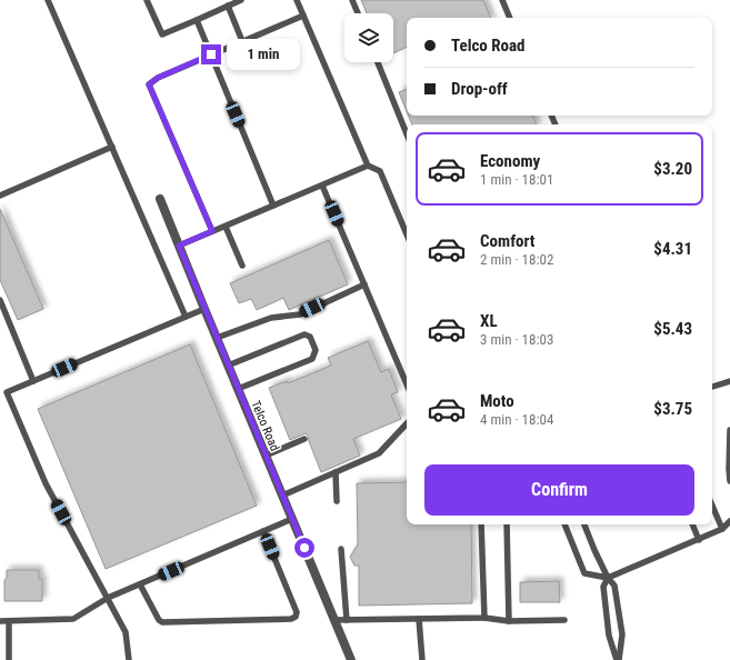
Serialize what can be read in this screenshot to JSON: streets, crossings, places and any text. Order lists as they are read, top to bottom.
{
  "streets": {
    "street": ["Telco Road"]
  },
  "page": {
    "banner": ["Telco Road", "Drop-off"],
    "bubble": "1 min",
    "list": [
      {
        "name": "Economy",
        "note": "1 min · 18:01",
        "value": "$3.20"
      },
      {
        "name": "Comfort",
        "note": "2 min · 18:02",
        "value": "$4.31"
      },
      {
        "name": "XL",
        "note": "3 min · 18:03",
        "value": "$5.43"
      },
      {
        "name": "Moto",
        "note": "4 min · 18:04",
        "value": "$3.75"
      }
    ],
    "buttons": "Confirm"
  }
}
